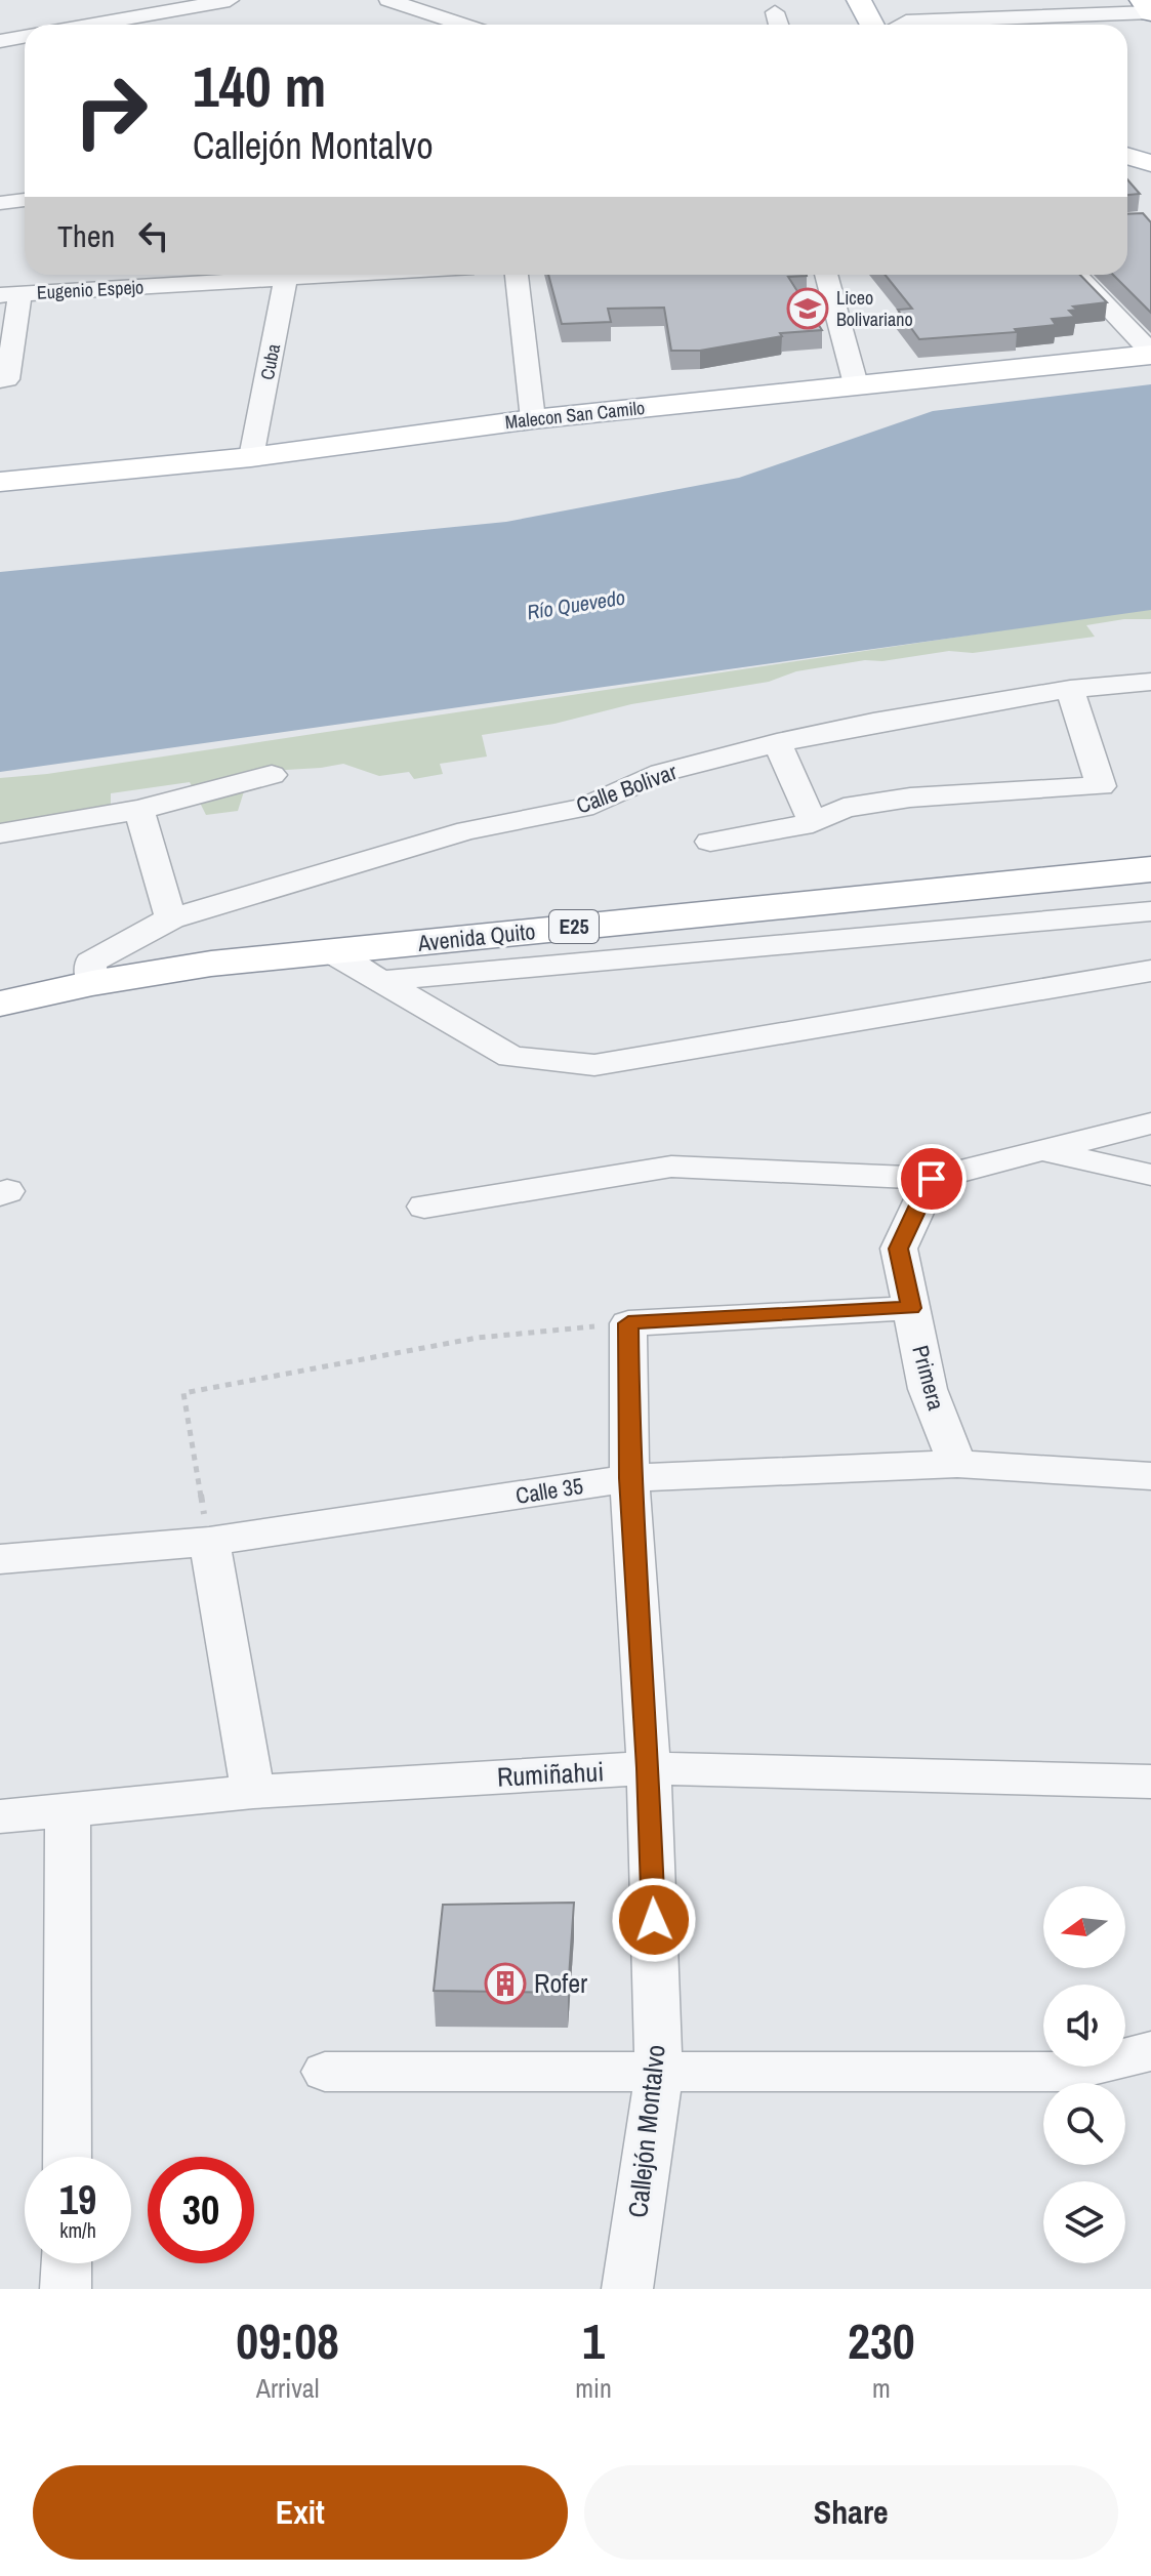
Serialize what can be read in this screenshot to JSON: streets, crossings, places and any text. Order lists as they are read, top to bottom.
{
  "streets": {
    "highway": ["E25", "Avenida Quito"],
    "main road": ["Malecon San Camilo"],
    "street": [
      "Eugenio Espejo",
      "Cuba",
      "Calle Bolivar",
      "Primera",
      "Calle 35",
      "Rumiñahui",
      "Callejón Montalvo"
    ]
  },
  "crossings": [
    ["Cuba", "Malecon San Camilo"],
    ["Calle Bolivar", "Avenida Quito"],
    ["Primera", "Calle 35"],
    ["Calle 35", "Callejón Montalvo"],
    ["Rumiñahui", "Callejón Montalvo"]
  ],
  "water": ["Río Quevedo"],
  "places": {
    "school or university": ["Liceo Bolivariano"],
    "building": ["Rofer"]
  },
  "north": "left",
  "page": {
    "turn": ["140 m", "Callejón Montalvo"],
    "then": "Then",
    "speed": "19 km/h",
    "limit": "30",
    "eta": [
      "09:08",
      "Arrival",
      "1",
      "min",
      "230",
      "m"
    ],
    "buttons": ["Exit", "Share"]
  }
}
